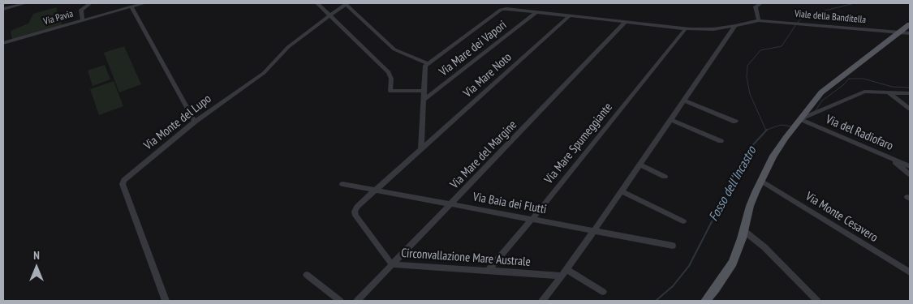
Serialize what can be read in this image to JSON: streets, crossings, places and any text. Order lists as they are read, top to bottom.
{
  "streets": {
    "street": [
      "Viale della Banditella",
      "Via Pavia",
      "Via Mare dei Vapori",
      "Via Mare Noto",
      "Via Monte del Lupo",
      "Via del Radiofaro",
      "Via Mare Spumeggiante",
      "Via Mare del Margine",
      "Via Baia dei Flutti",
      "Via Monte Cesavero",
      "Circonvallazione Mare Australe"
    ]
  },
  "crossings": [
    ["Via Mare Noto", "Circonvallazione Mare Australe"],
    ["Via Mare Spumeggiante", "Via Baia dei Flutti"],
    ["Via Mare Spumeggiante", "Circonvallazione Mare Australe"],
    ["Via Mare del Margine", "Via Baia dei Flutti"],
    ["Via Mare del Margine", "Circonvallazione Mare Australe"],
    ["Via Baia dei Flutti", "Circonvallazione Mare Australe"]
  ],
  "water": ["Fosso dell'Incastro"],
  "north": "top"
}
